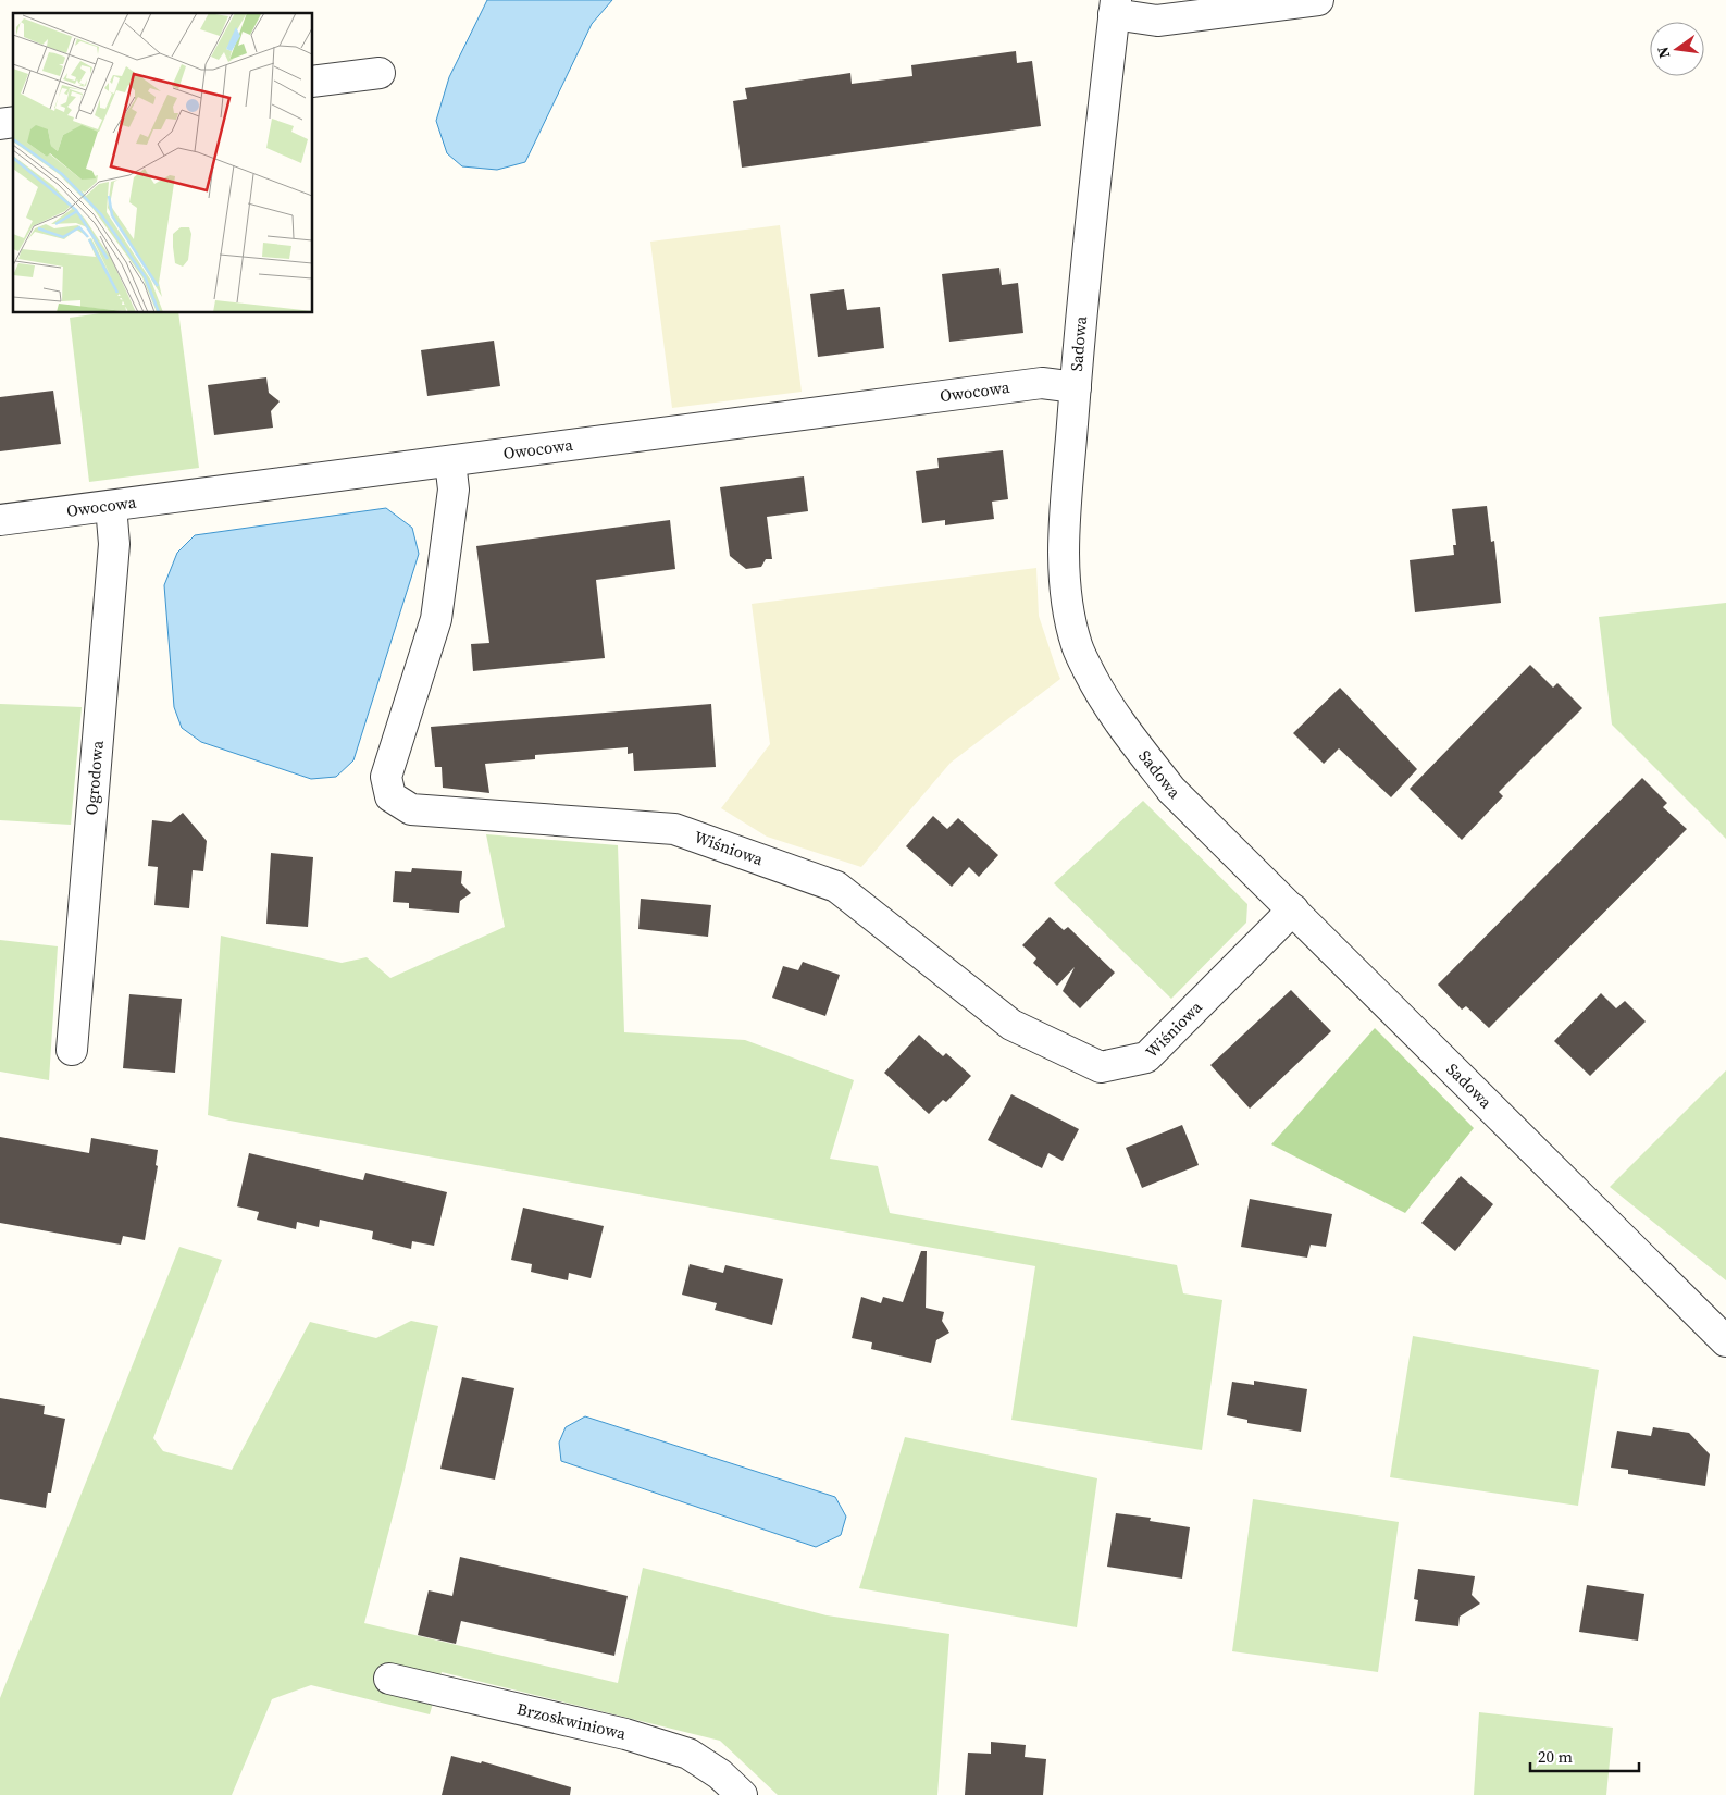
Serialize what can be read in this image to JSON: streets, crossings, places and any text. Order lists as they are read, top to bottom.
{
  "streets": {
    "street": [
      "Sadowa",
      "Owocowa",
      "Ogrodowa",
      "Wiśniowa",
      "Brzoskwiniowa"
    ]
  },
  "crossings": [
    ["Sadowa", "Owocowa"],
    ["Sadowa", "Wiśniowa"],
    ["Owocowa", "Ogrodowa"],
    ["Owocowa", "Wiśniowa"]
  ],
  "scale_bar": "20 m",
  "north": "left"
}
